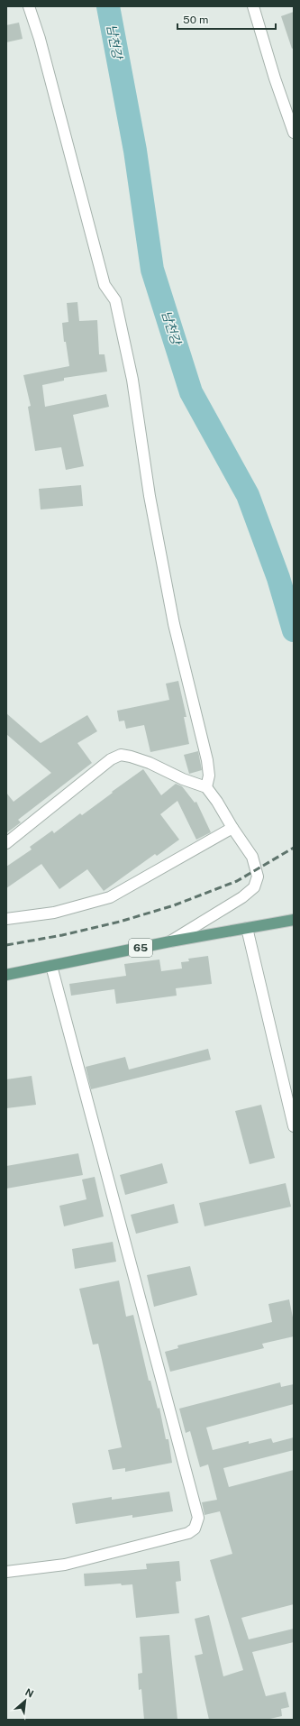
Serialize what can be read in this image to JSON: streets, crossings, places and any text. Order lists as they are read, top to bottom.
{
  "streets": {
    "main road": ["65"]
  },
  "water": ["남천강"],
  "scale_bar": "50 m",
  "north": "top right"
}
